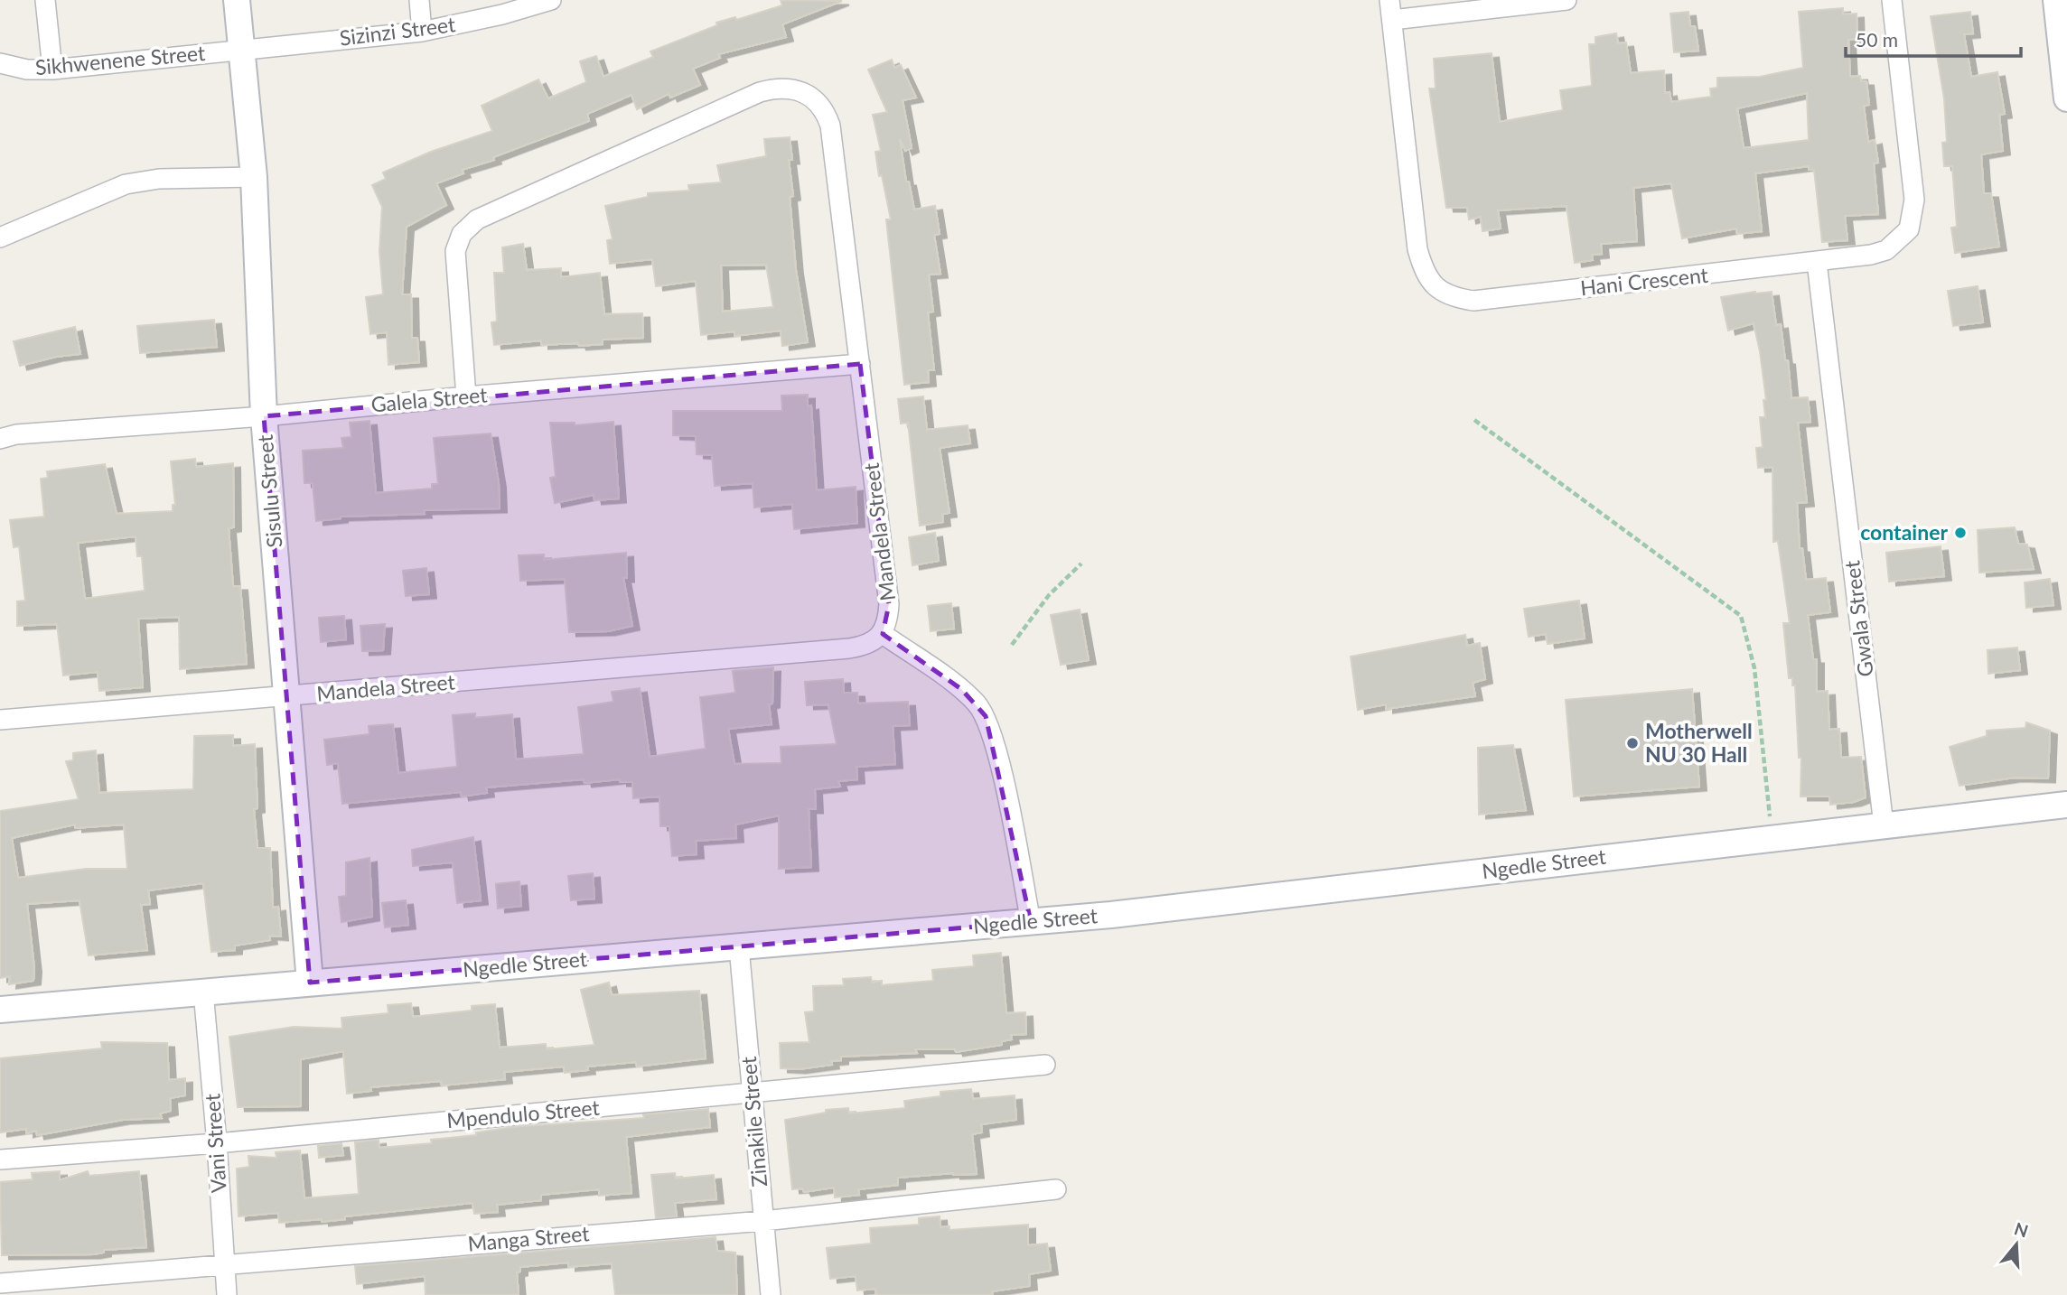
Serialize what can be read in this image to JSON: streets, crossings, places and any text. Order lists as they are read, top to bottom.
{
  "streets": {
    "street": [
      "Sizinzi Street",
      "Sikhwenene Street",
      "Hani Crescent",
      "Galela Street",
      "Sisulu Street",
      "Mandela Street",
      "Gwala Street",
      "Ngedle Street",
      "Mpendulo Street",
      "Zinakile Street",
      "Vani Street",
      "Manga Street"
    ]
  },
  "crossings": [
    ["Sizinzi Street", "Sikhwenene Street"],
    ["Sizinzi Street", "Sisulu Street"],
    ["Sikhwenene Street", "Sisulu Street"],
    ["Hani Crescent", "Gwala Street"],
    ["Galela Street", "Sisulu Street"],
    ["Galela Street", "Mandela Street"],
    ["Sisulu Street", "Mandela Street"],
    ["Sisulu Street", "Ngedle Street"],
    ["Gwala Street", "Ngedle Street"],
    ["Ngedle Street", "Zinakile Street"],
    ["Ngedle Street", "Vani Street"],
    ["Mpendulo Street", "Zinakile Street"],
    ["Mpendulo Street", "Vani Street"],
    ["Zinakile Street", "Manga Street"],
    ["Vani Street", "Manga Street"]
  ],
  "places": ["container", "Motherwell NU 30 Hall"],
  "scale_bar": "50 m",
  "north": "top"
}
